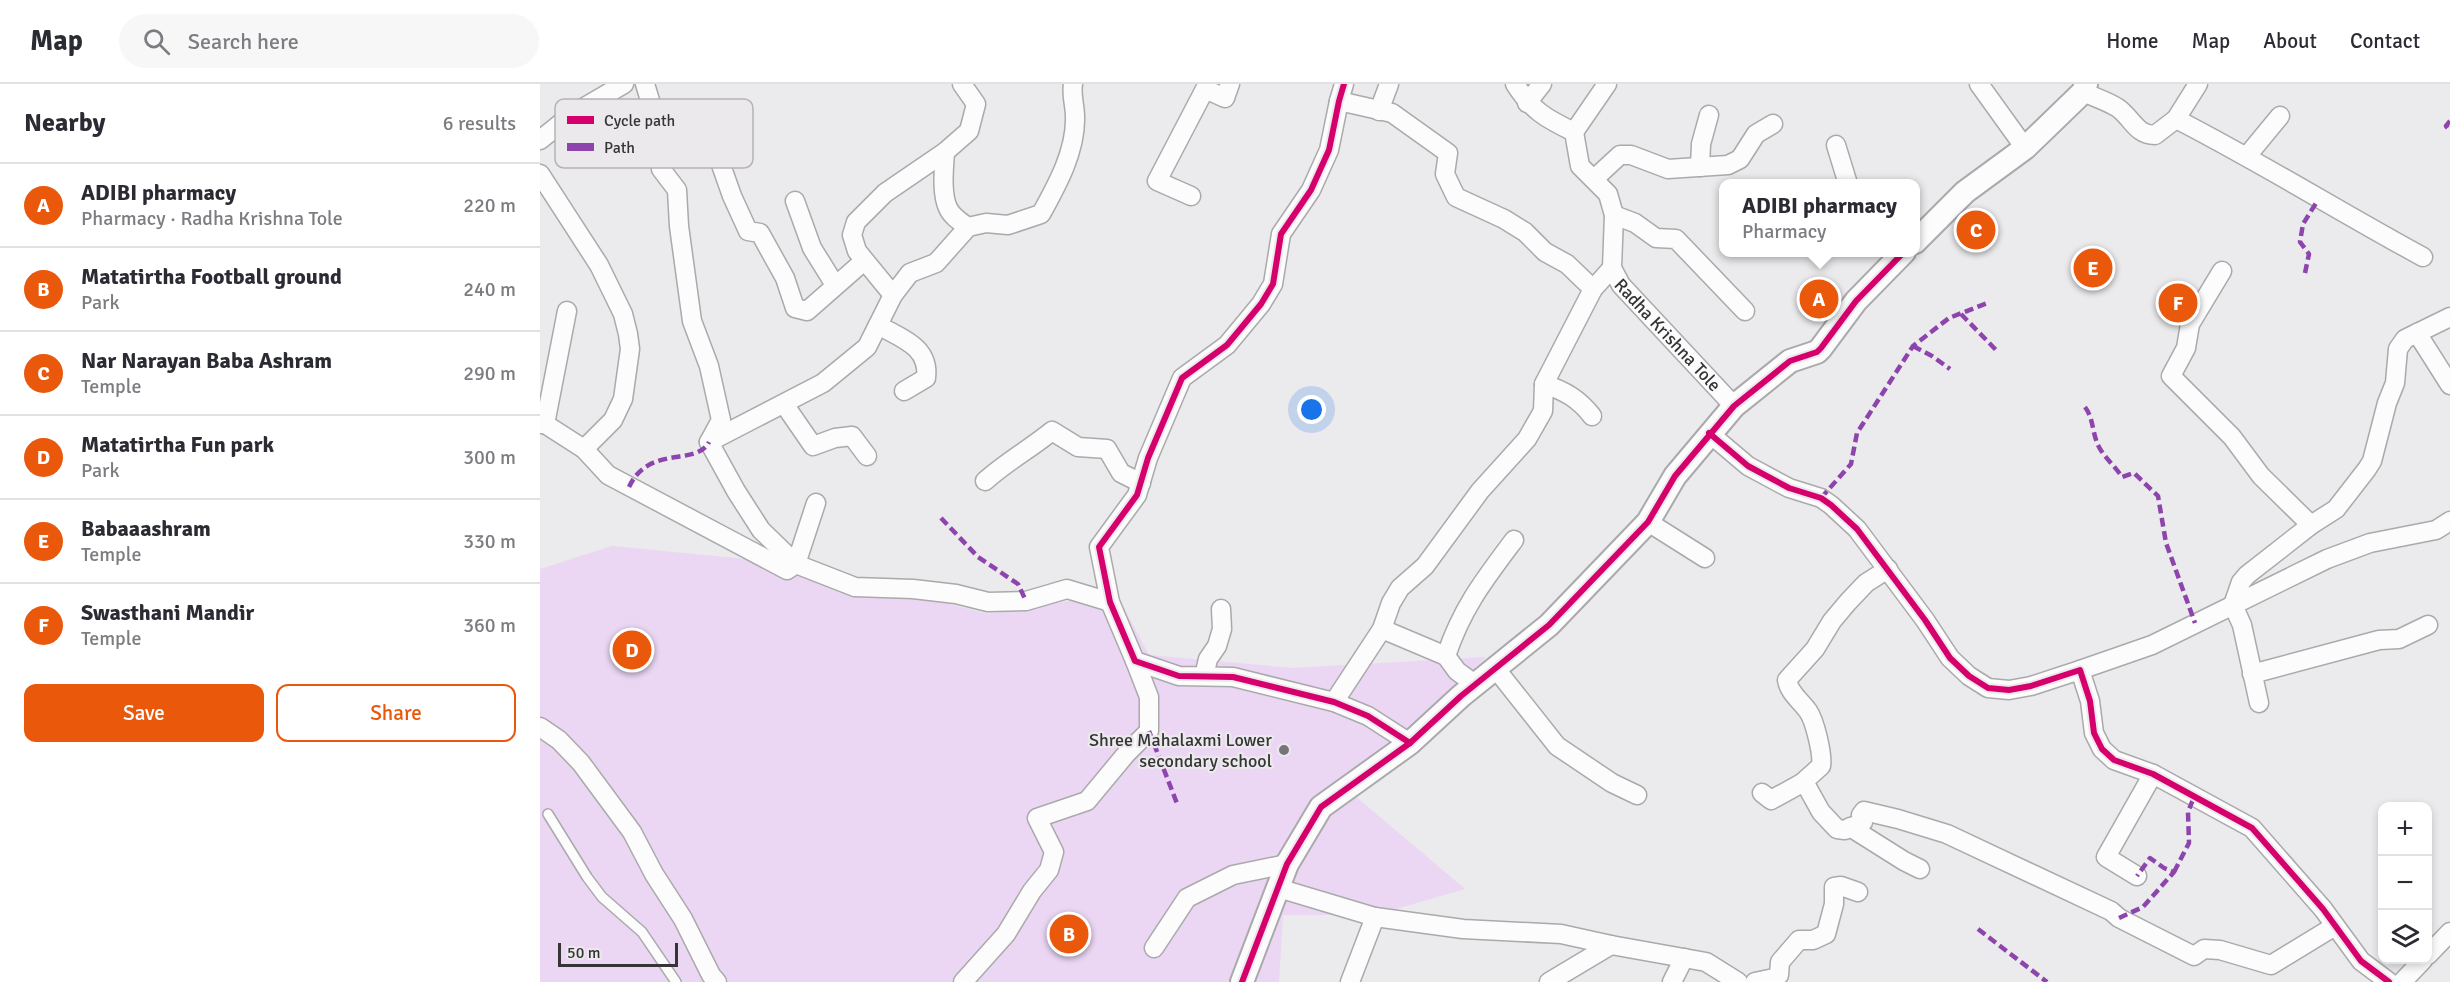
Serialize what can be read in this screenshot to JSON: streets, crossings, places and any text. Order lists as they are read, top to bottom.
{
  "streets": {
    "street": ["Radha Krishna Tole"]
  },
  "places": ["Shree Mahalaxmi Lower secondary school"],
  "legend": ["Cycle path", "Path"],
  "scale_bar": "50 m",
  "page": {
    "header": "Map",
    "search": "Search here",
    "nav": [
      "Home",
      "Map",
      "About",
      "Contact"
    ],
    "heading": ["Nearby", "6 results"],
    "list": [
      {
        "mark": "A",
        "name": "ADIBI pharmacy",
        "note": "Pharmacy · Radha Krishna Tole",
        "value": "220 m"
      },
      {
        "mark": "B",
        "name": "Matatirtha Football ground",
        "note": "Park",
        "value": "240 m"
      },
      {
        "mark": "C",
        "name": "Nar Narayan Baba Ashram",
        "note": "Temple",
        "value": "290 m"
      },
      {
        "mark": "D",
        "name": "Matatirtha Fun park",
        "note": "Park",
        "value": "300 m"
      },
      {
        "mark": "E",
        "name": "Babaaashram",
        "note": "Temple",
        "value": "330 m"
      },
      {
        "mark": "F",
        "name": "Swasthani Mandir",
        "note": "Temple",
        "value": "360 m"
      }
    ],
    "popup": ["ADIBI pharmacy", "Pharmacy"],
    "pins": [
      "C",
      "E",
      "A",
      "F",
      "D",
      "B"
    ],
    "buttons": ["Save", "Share"],
    "map_buttons": ["+", "−"],
    "scale": "50 m"
  }
}
